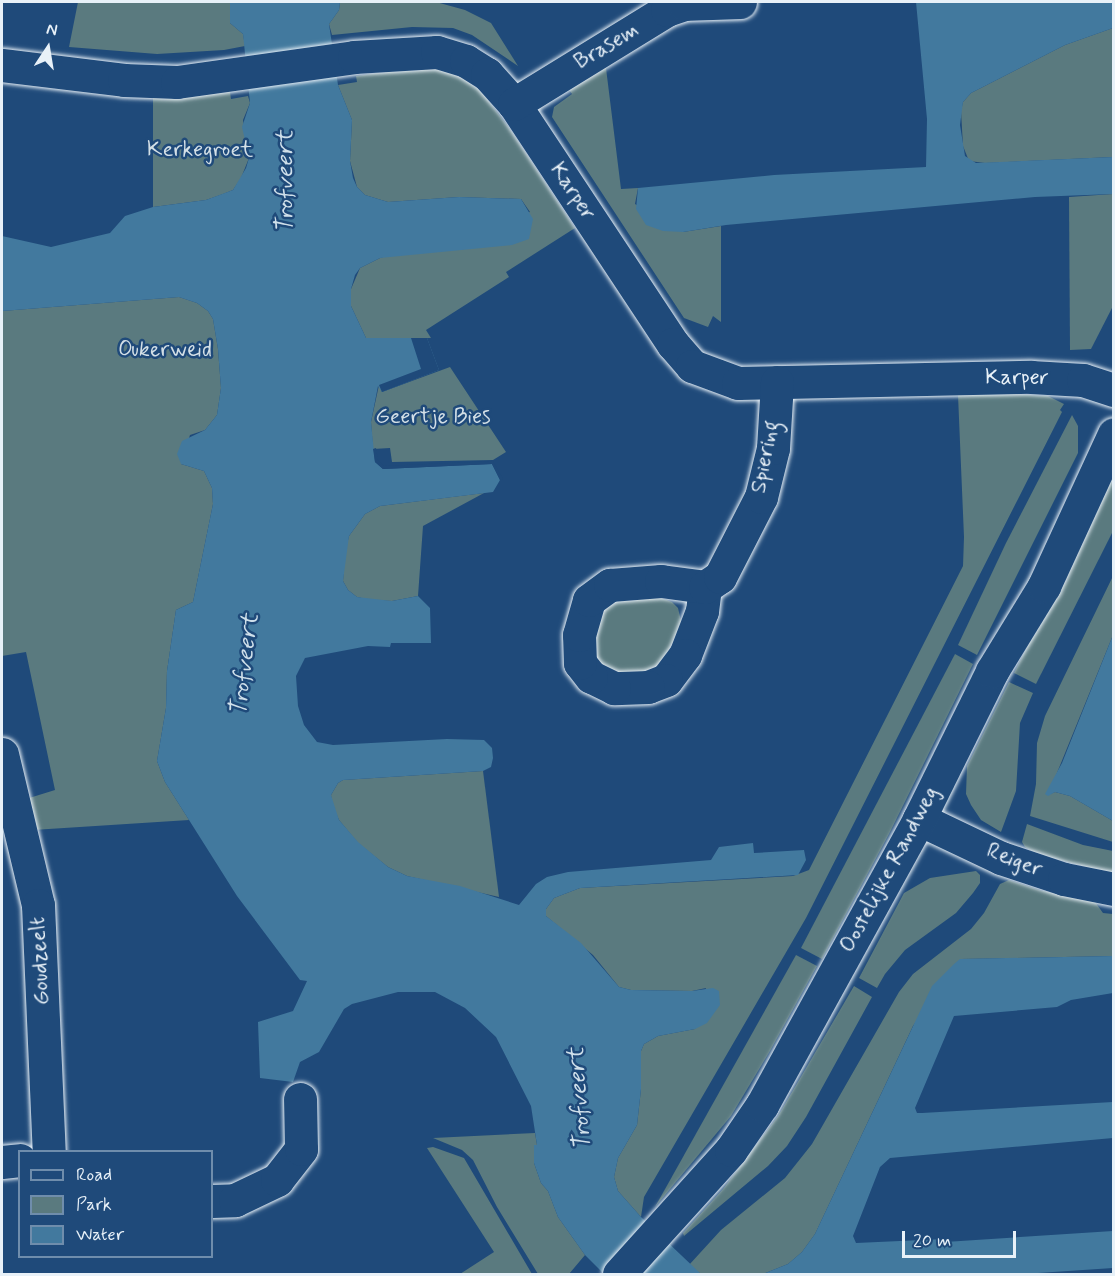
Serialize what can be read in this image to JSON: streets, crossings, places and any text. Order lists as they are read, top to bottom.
{
  "streets": {
    "street": [
      "Brasem",
      "Karper",
      "Spiering",
      "Reiger",
      "Oostelijke Randweg",
      "Goudzeelt"
    ]
  },
  "crossings": [
    ["Brasem", "Karper"],
    ["Karper", "Spiering"],
    ["Reiger", "Oostelijke Randweg"]
  ],
  "water": ["Trofveert"],
  "parks": ["Kerkegroet", "Oukerweid", "Geertje Bies"],
  "legend": ["Road", "Park", "Water"],
  "scale_bar": "20 m",
  "north": "top"
}
